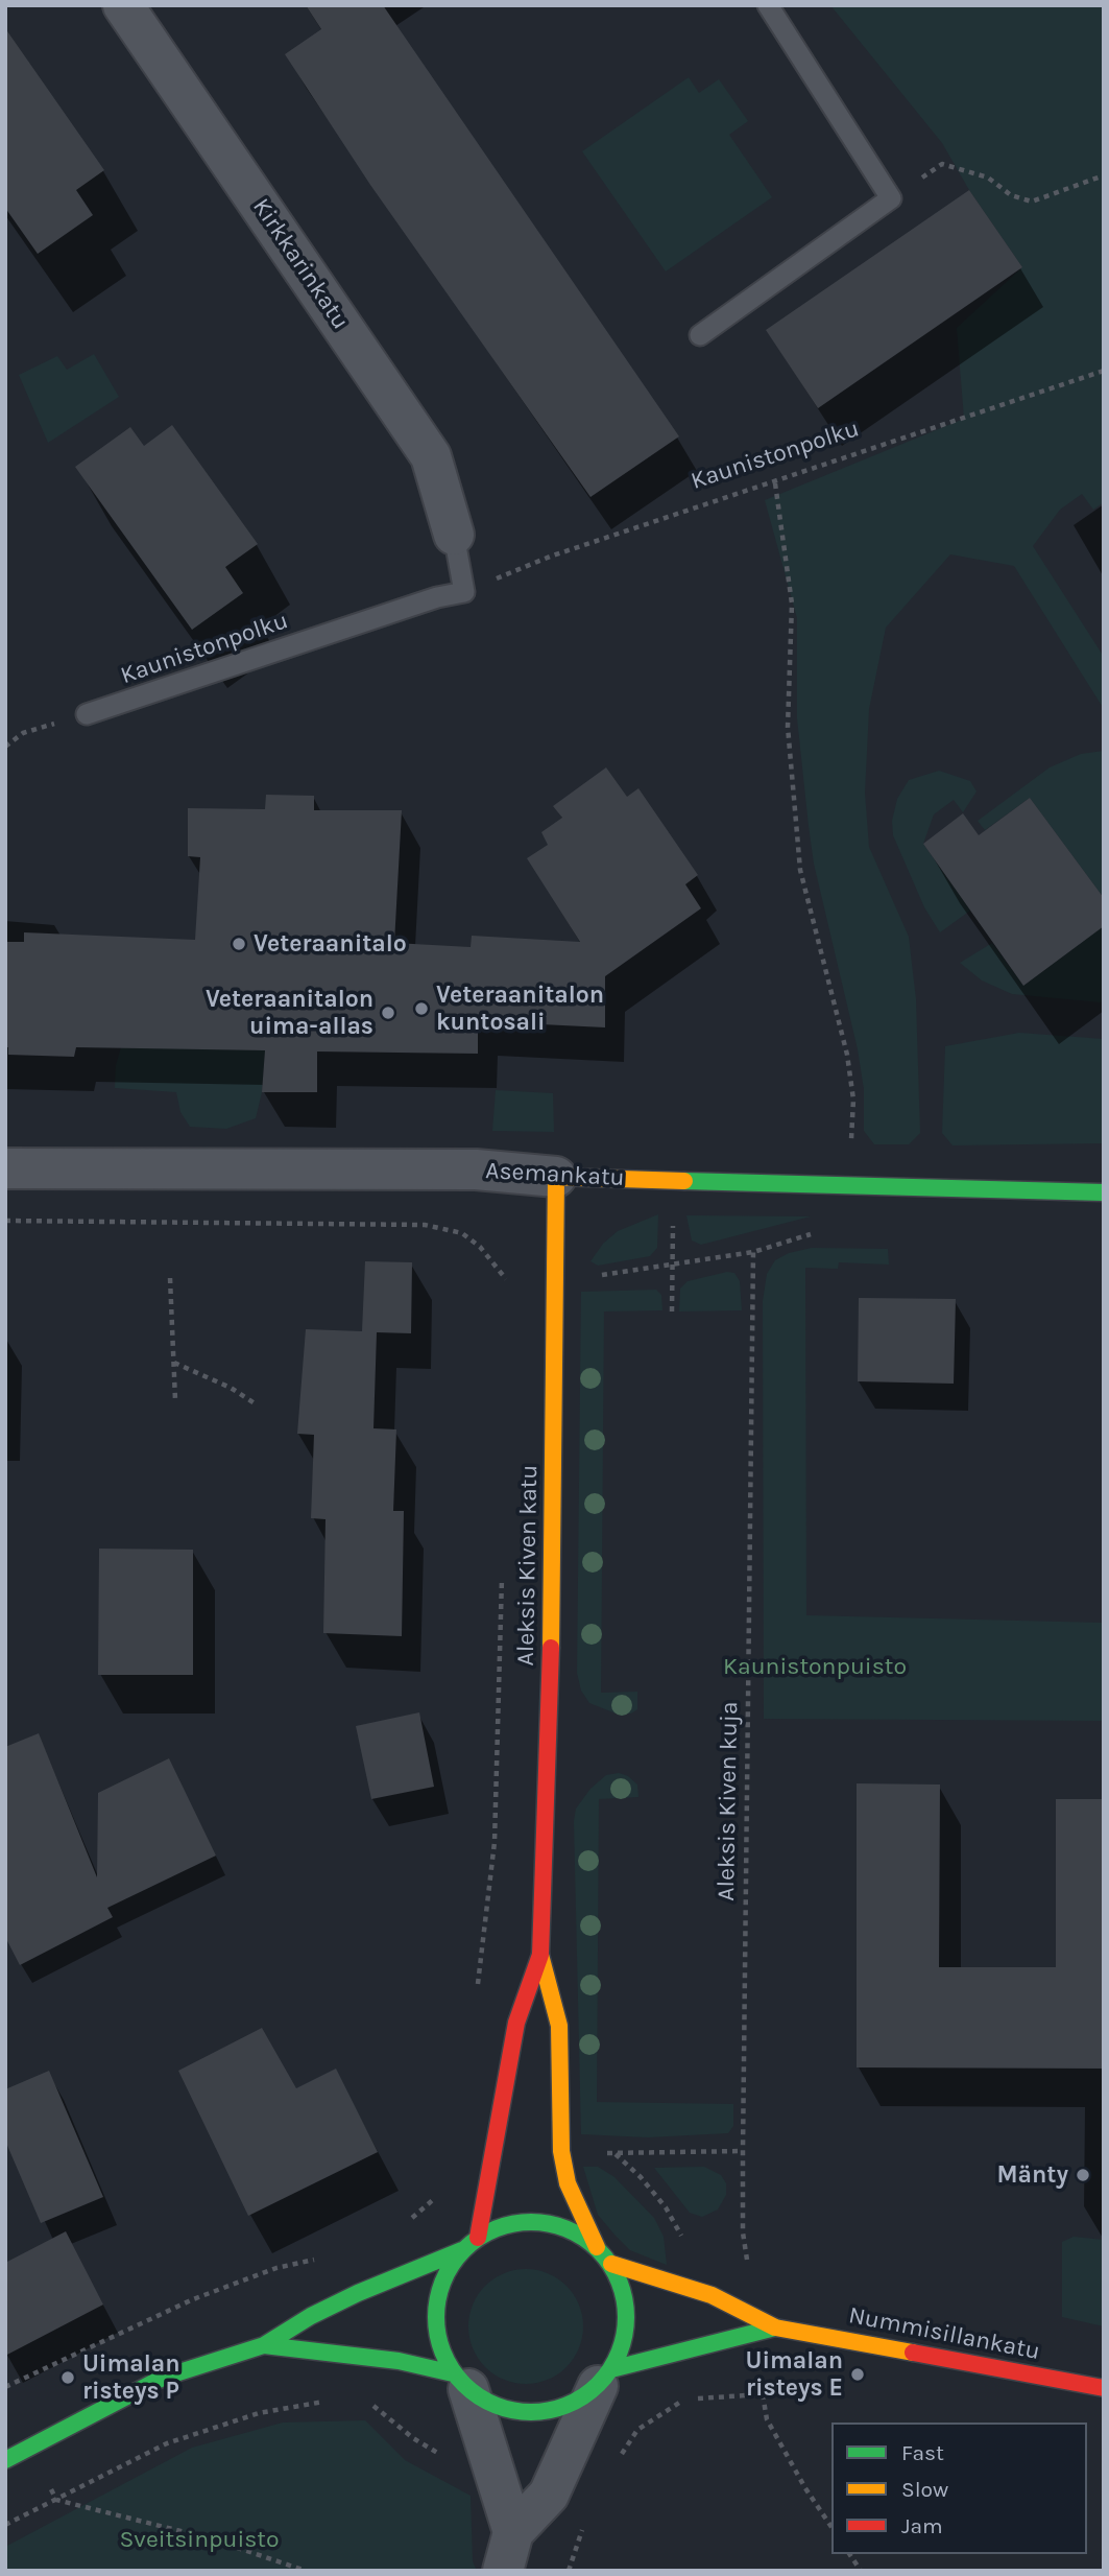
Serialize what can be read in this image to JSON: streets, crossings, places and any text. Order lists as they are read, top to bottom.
{
  "streets": {
    "street": [
      "Kirkkarinkatu",
      "Asemankatu",
      "Aleksis Kiven katu",
      "Nummisillankatu"
    ],
    "lane": ["Kaunistonpolku"],
    "path": ["Aleksis Kiven kuja"]
  },
  "crossings": [
    ["Asemankatu", "Aleksis Kiven katu"],
    ["Aleksis Kiven katu", "Nummisillankatu"]
  ],
  "parks": ["Kaunistonpuisto", "Sveitsinpuisto"],
  "places": [
    "Veteraanitalo",
    "Veteraanitalon kuntosali",
    "Veteraanitalon uima-allas",
    "Mänty",
    "Uimalan risteys E",
    "Uimalan risteys P"
  ],
  "legend": ["Fast", "Slow", "Jam"]
}
